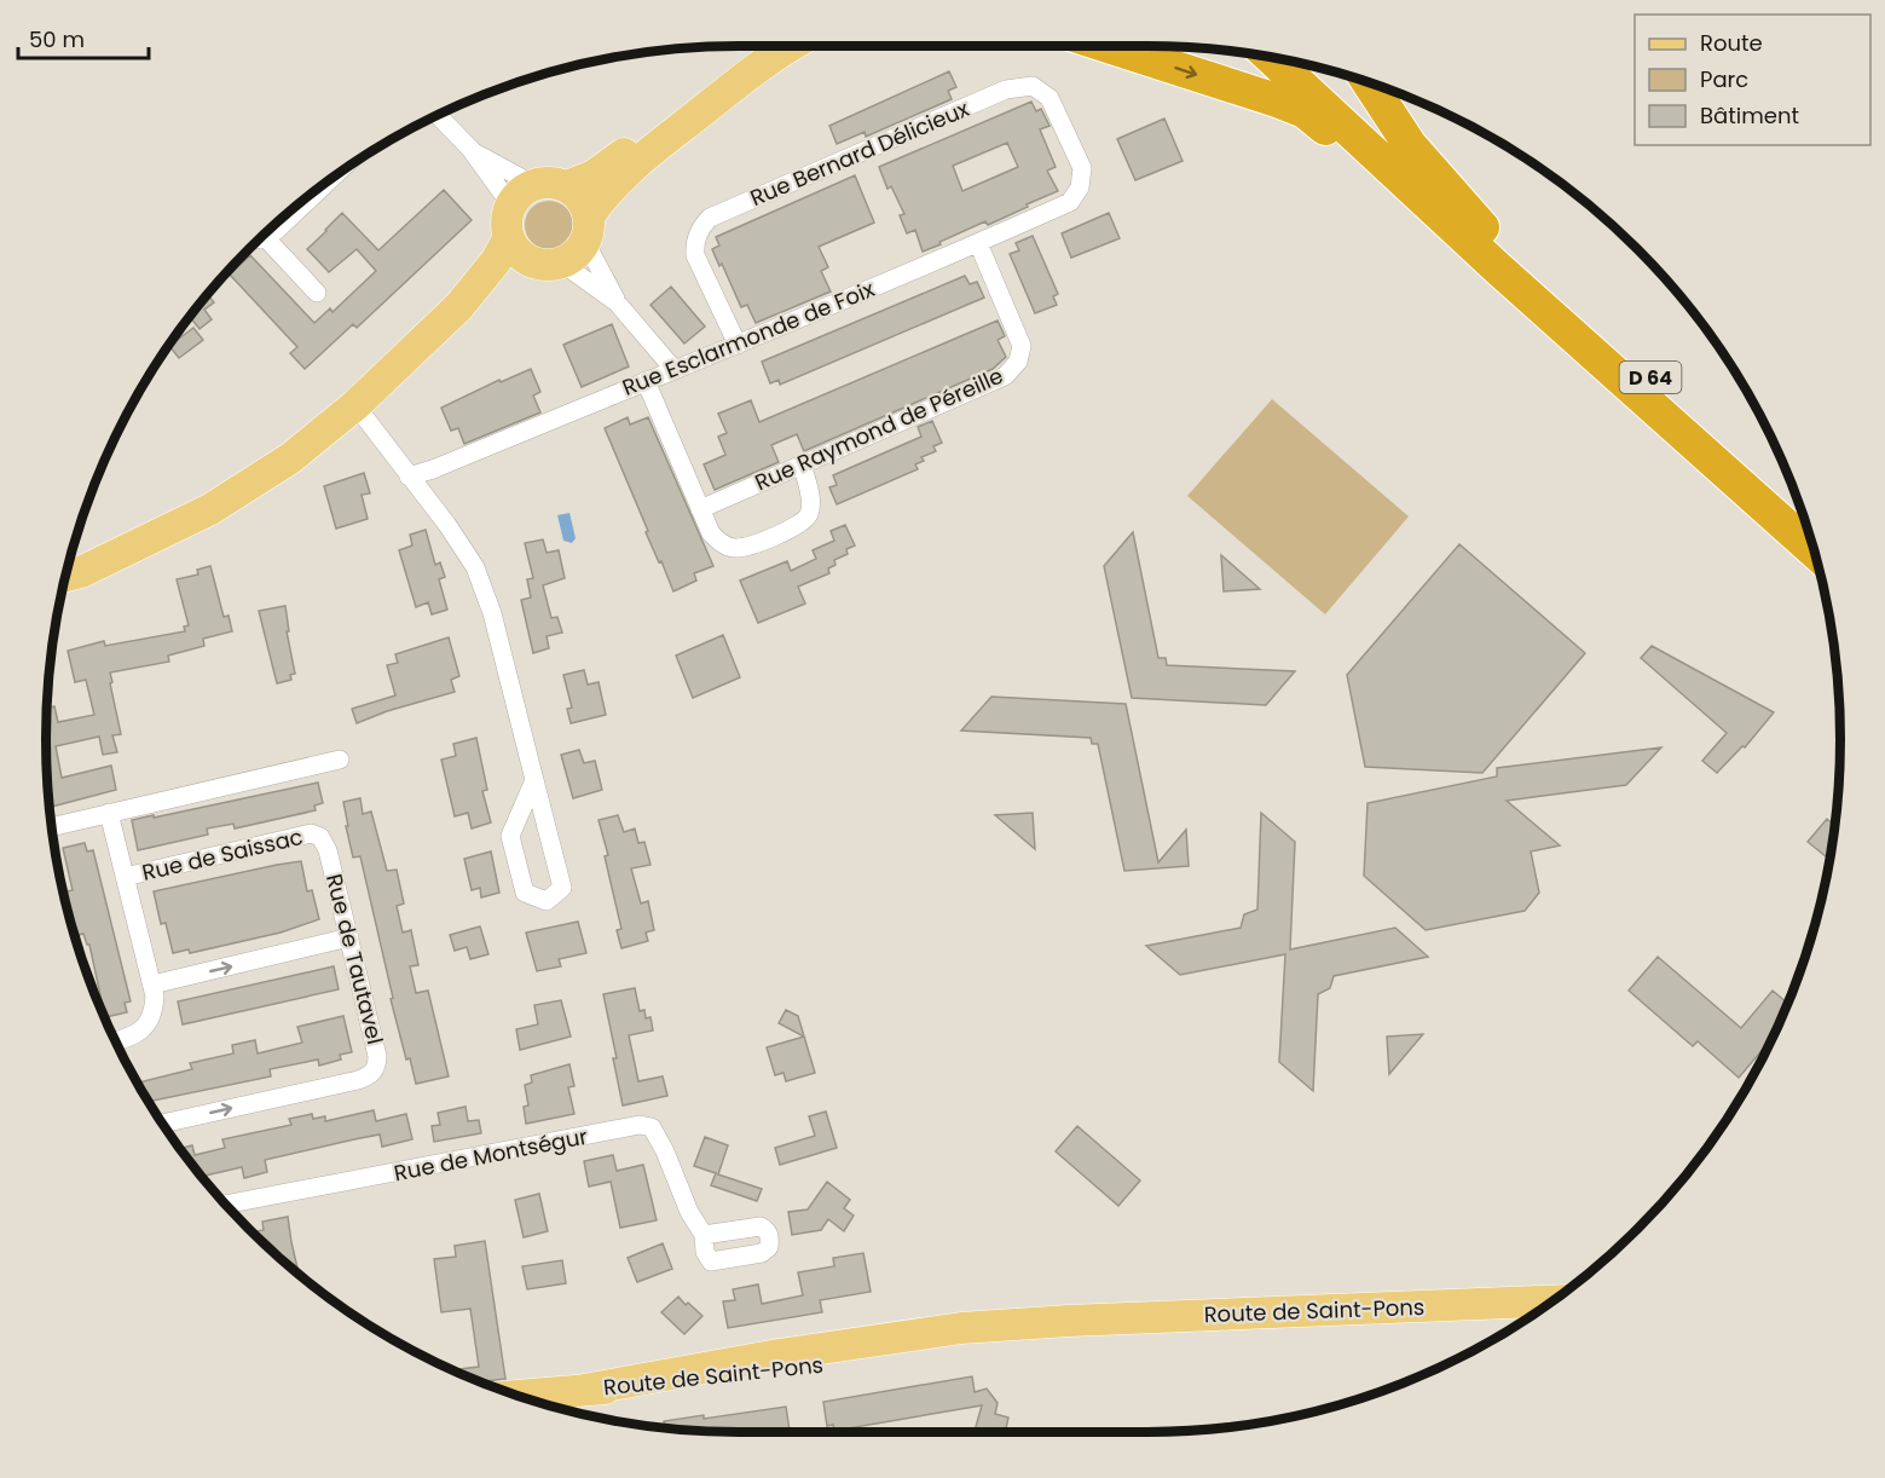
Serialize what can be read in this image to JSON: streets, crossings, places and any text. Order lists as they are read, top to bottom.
{
  "streets": {
    "highway": ["D 64"],
    "main road": ["Route de Saint-Pons"],
    "street": [
      "Rue Bernard Délicieux",
      "Rue Esclarmonde de Foix",
      "Rue Raymond de Péreille",
      "Rue de Saissac",
      "Rue de Tautavel",
      "Rue de Montségur"
    ]
  },
  "crossings": [
    ["Rue Bernard Délicieux", "Rue Esclarmonde de Foix"],
    ["Rue Esclarmonde de Foix", "Rue Raymond de Péreille"],
    ["Rue de Saissac", "Rue de Tautavel"]
  ],
  "legend": ["Route", "Parc", "Bâtiment"],
  "scale_bar": "50 m"
}
